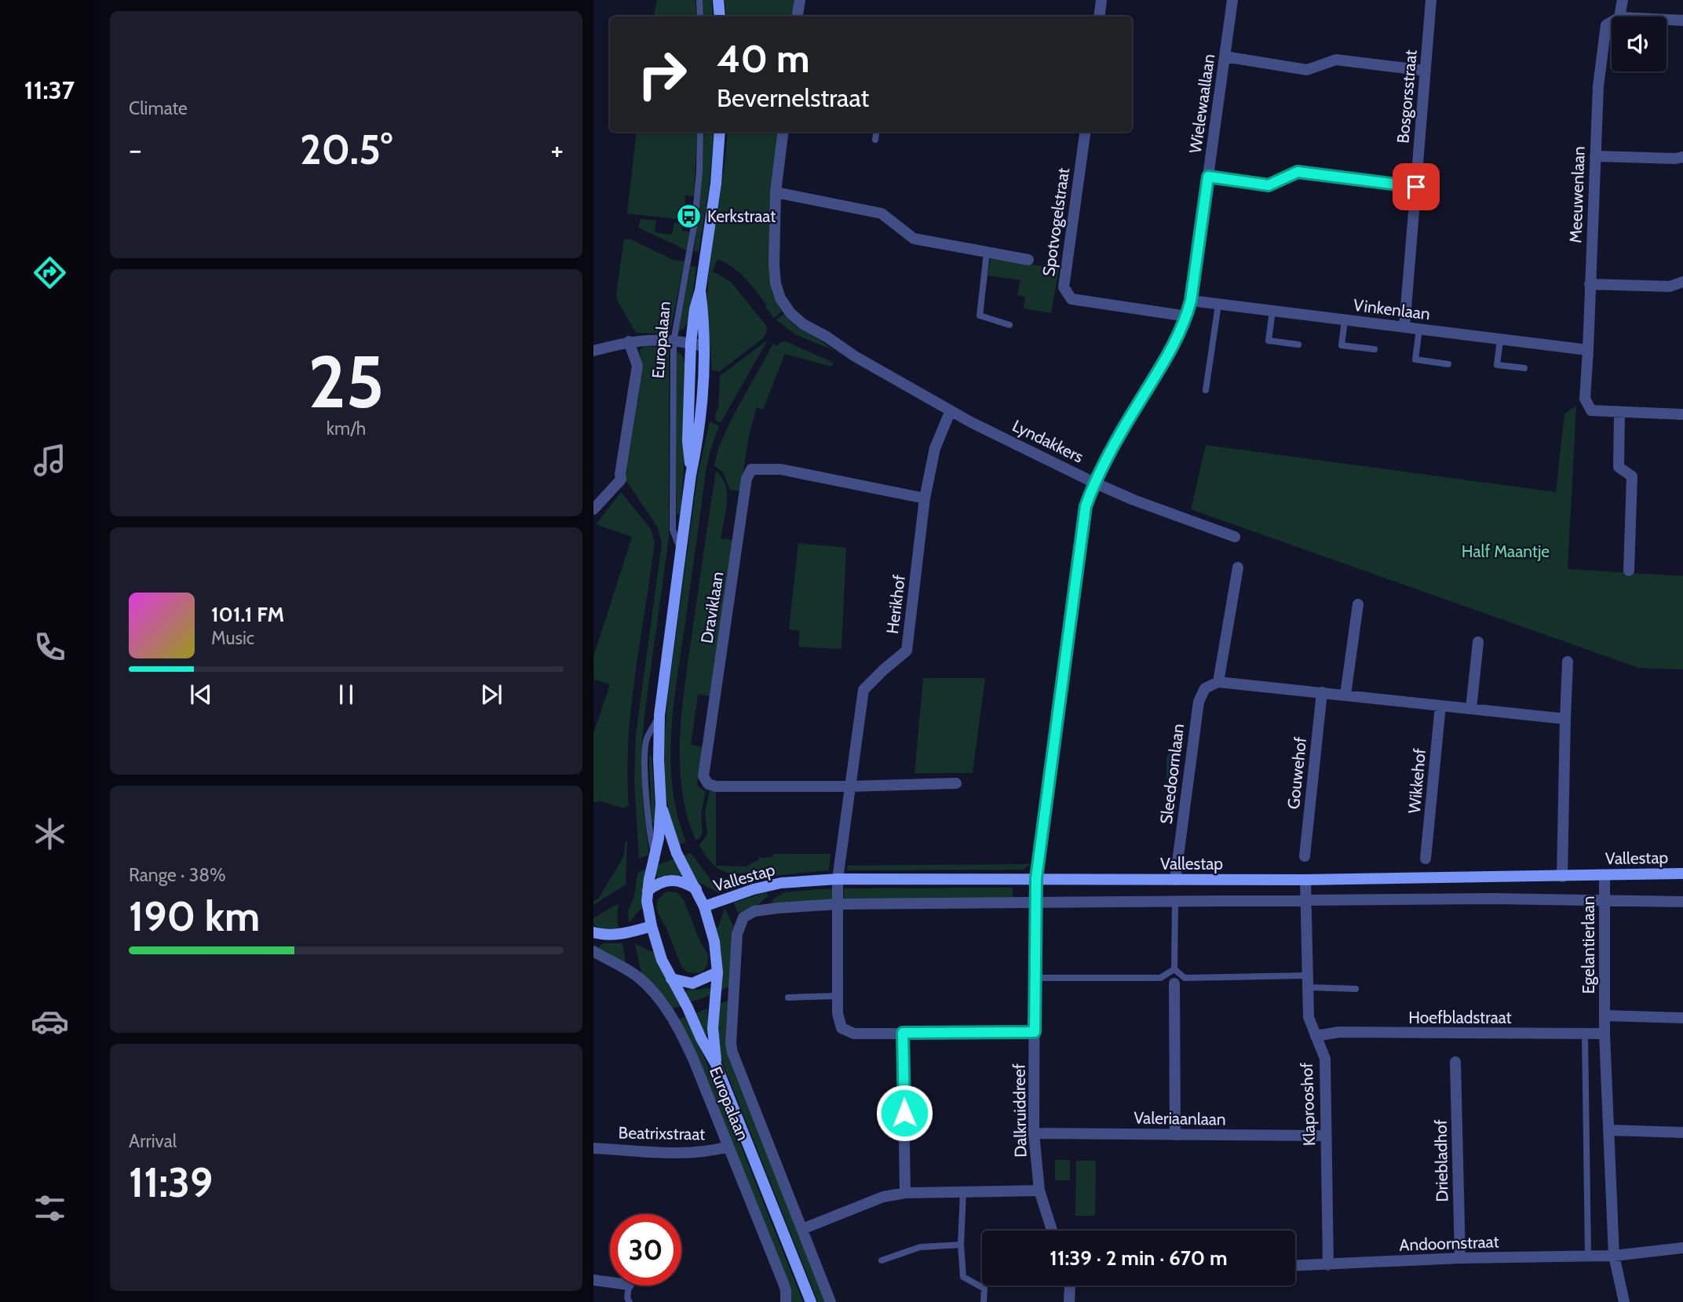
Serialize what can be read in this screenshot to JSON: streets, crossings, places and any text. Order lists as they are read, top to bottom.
{
  "streets": {
    "main road": ["Europalaan", "Vallestap"],
    "street": [
      "Bosgorsstraat",
      "Wielewaallaan",
      "Meeuwenlaan",
      "Spotvogelstraat",
      "Vinkenlaan",
      "Lyndakkers",
      "Herikhof",
      "Draviklaan",
      "Gouwehof",
      "Sleedoornlaan",
      "Wikkehof",
      "Egelantierlaan",
      "Hoefbladstraat",
      "Klaprooshof",
      "Dalkruiddreef",
      "Valeriaanlaan",
      "Beatrixstraat",
      "Driebladhof",
      "Andoornstraat"
    ]
  },
  "crossings": [
    ["Bosgorsstraat", "Vinkenlaan"],
    ["Wielewaallaan", "Spotvogelstraat"],
    ["Wielewaallaan", "Vinkenlaan"],
    ["Wielewaallaan", "Lyndakkers"],
    ["Wielewaallaan", "Vallestap"],
    ["Wielewaallaan", "Dalkruiddreef"],
    ["Meeuwenlaan", "Vinkenlaan"],
    ["Europalaan", "Herikhof"],
    ["Europalaan", "Vallestap"],
    ["Europalaan", "Beatrixstraat"],
    ["Lyndakkers", "Herikhof"],
    ["Herikhof", "Draviklaan"],
    ["Herikhof", "Vallestap"],
    ["Sleedoornlaan", "Vallestap"],
    ["Vallestap", "Egelantierlaan"],
    ["Vallestap", "Klaprooshof"],
    ["Vallestap", "Dalkruiddreef"],
    ["Egelantierlaan", "Hoefbladstraat"],
    ["Egelantierlaan", "Andoornstraat"],
    ["Hoefbladstraat", "Klaprooshof"],
    ["Klaprooshof", "Valeriaanlaan"],
    ["Klaprooshof", "Andoornstraat"],
    ["Dalkruiddreef", "Valeriaanlaan"],
    ["Driebladhof", "Andoornstraat"]
  ],
  "parks": ["Half Maantje"],
  "places": {
    "bus stop": ["Kerkstraat"]
  },
  "page": {
    "tabs": "11:37",
    "tile": [
      "Climate",
      ["25", "km/h"],
      ["Range · 38%", "190 km"],
      ["Arrival", "11:39"]
    ],
    "turn": ["40 m", "Bevernelstraat"],
    "heat": ["−", "20.5°", "+"],
    "song": ["101.1 FM", "Music"],
    "limit": "30",
    "trip": "11:39 · 2 min · 670 m"
  }
}
